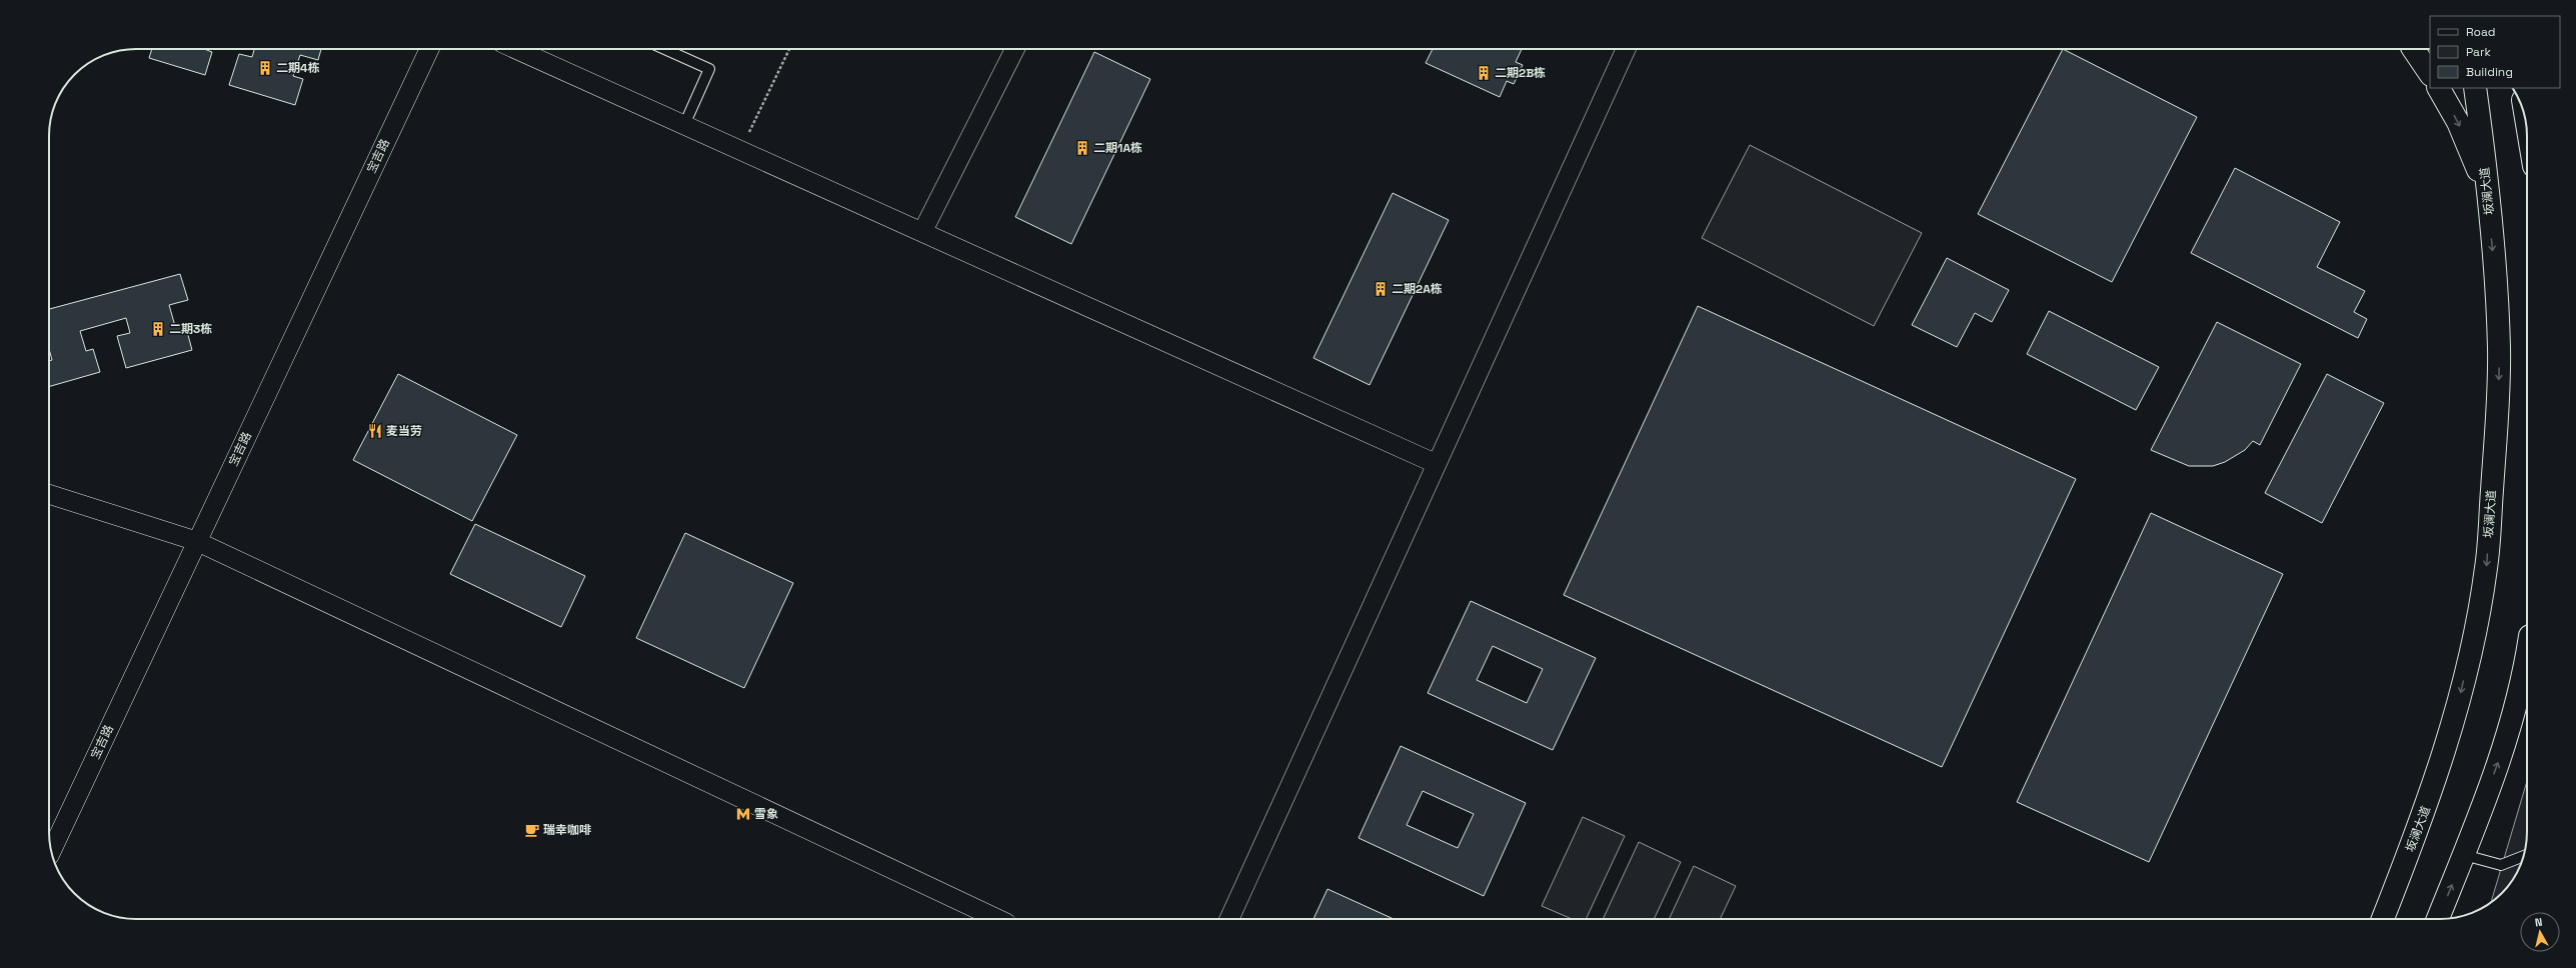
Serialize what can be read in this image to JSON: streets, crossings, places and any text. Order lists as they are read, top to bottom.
{
  "streets": {
    "main road": ["坂澜大道"],
    "street": ["宝吉路"]
  },
  "places": {
    "building": [
      "二期4栋",
      "二期2B栋",
      "二期1A栋",
      "二期2A栋",
      "二期3栋"
    ],
    "restaurant": ["麦当劳"],
    "metro station": ["雪象"],
    "cafe": ["瑞幸咖啡"]
  },
  "legend": ["Road", "Park", "Building"],
  "north": "top"
}
